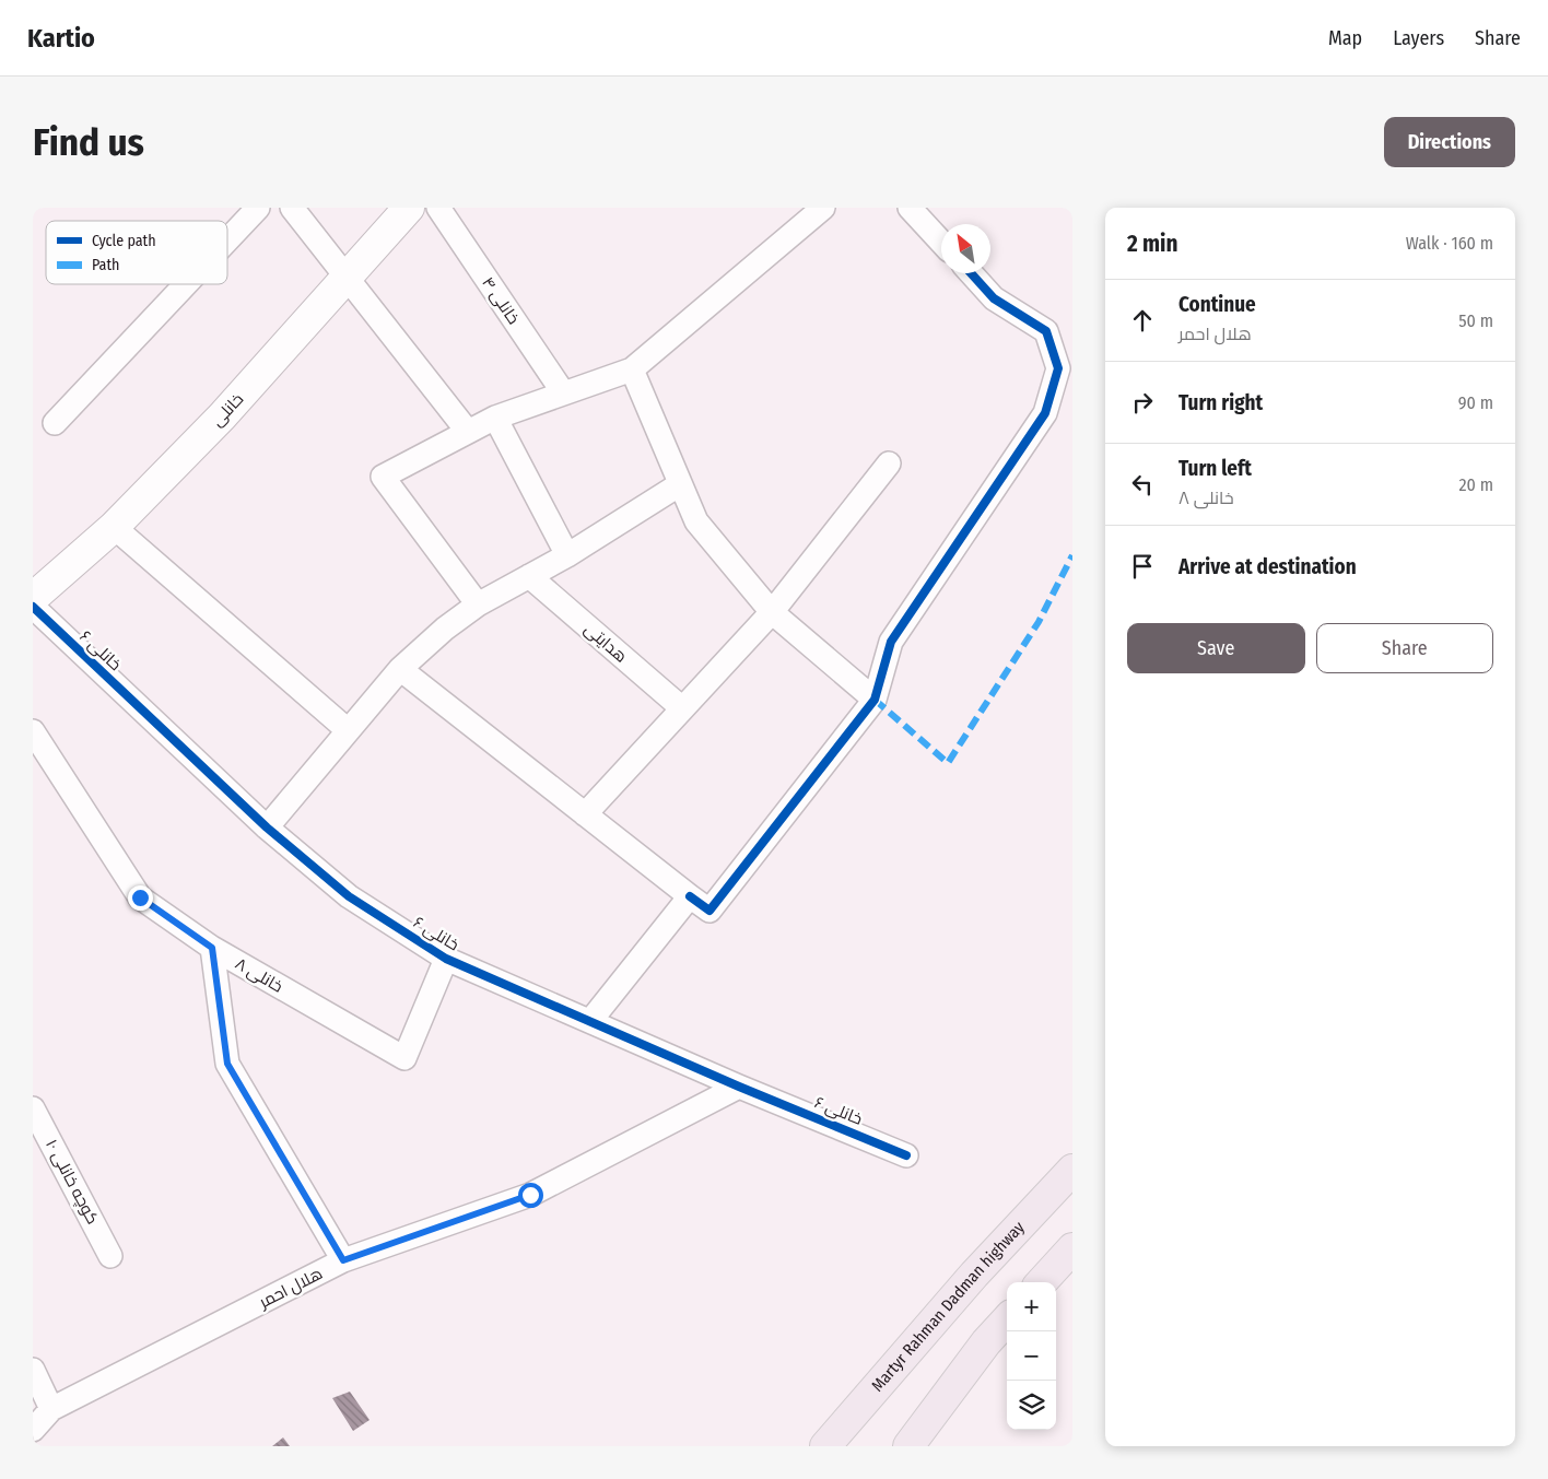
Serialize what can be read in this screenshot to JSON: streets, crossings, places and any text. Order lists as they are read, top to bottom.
{
  "streets": {
    "highway": ["Martyr Rahman Dadman highway"],
    "main road": ["خانلی"],
    "street": [
      "خانلی ۴",
      "هدایتی",
      "خانلی ۶",
      "خانلی ۸",
      "کوچه خانلی ۱۰",
      "هلال احمر"
    ]
  },
  "crossings": [
    ["خانلی ۶", "خانلی ۸"],
    ["خانلی ۶", "هلال احمر"]
  ],
  "legend": ["Cycle path", "Path"],
  "north": "top left",
  "page": {
    "header": "Kartio",
    "nav": ["Map", "Layers", "Share"],
    "buttons": [
      "Directions",
      ["Save", "Share"]
    ],
    "title": "Find us",
    "heading": ["2 min", "Walk · 160 m"],
    "list": [
      ["Continue", "هلال احمر", "50 m"],
      ["Turn right", "90 m"],
      ["Turn left", "خانلی ۸", "20 m"],
      "Arrive at destination"
    ],
    "map_buttons": ["+", "−"]
  }
}
